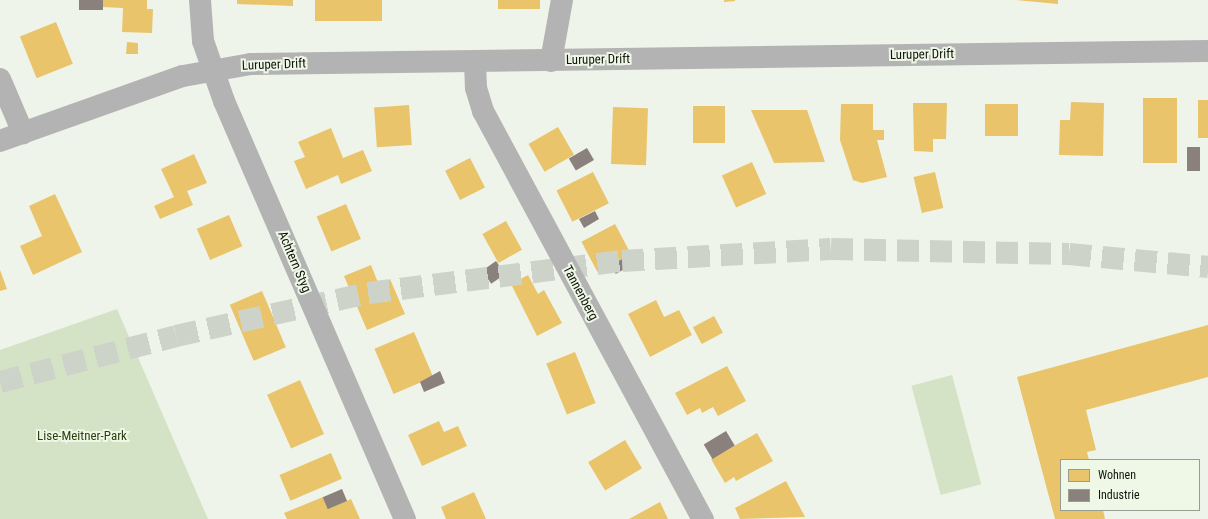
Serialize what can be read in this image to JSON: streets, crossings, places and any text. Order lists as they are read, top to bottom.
{
  "streets": {
    "street": ["Luruper Drift", "Achtern Styg", "Tannenberg"]
  },
  "crossings": [
    ["Luruper Drift", "Achtern Styg"],
    ["Luruper Drift", "Tannenberg"]
  ],
  "parks": ["Lise-Meitner-Park"],
  "legend": ["Wohnen", "Industrie"]
}
